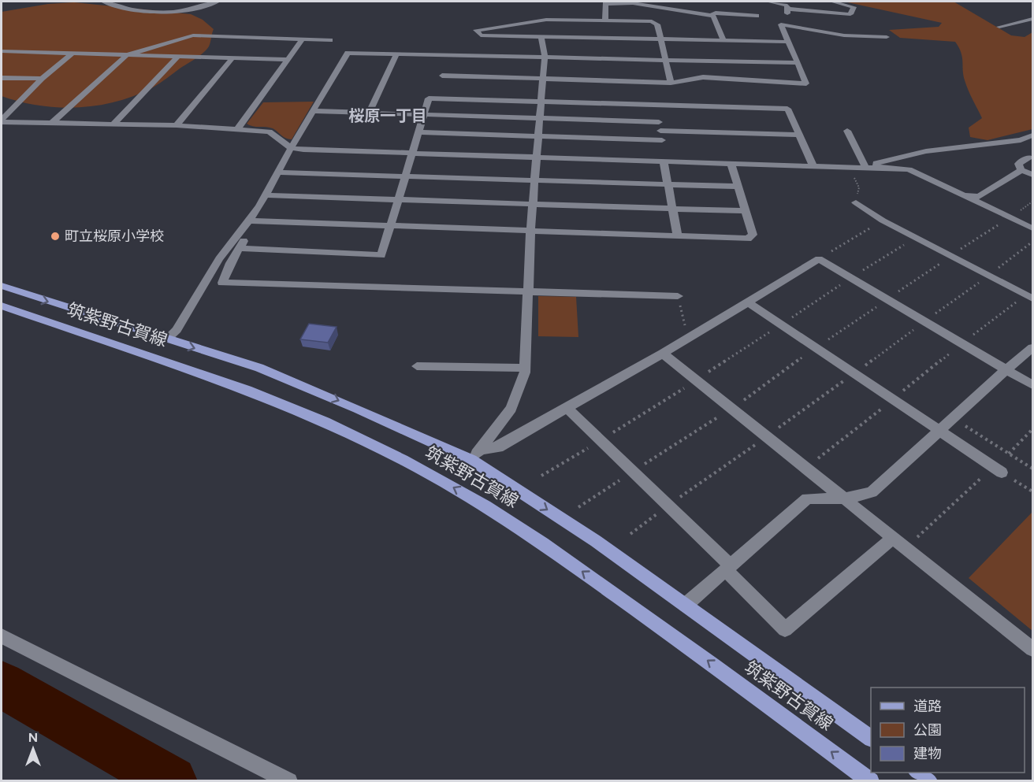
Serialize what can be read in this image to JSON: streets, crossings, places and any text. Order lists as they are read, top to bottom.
{
  "streets": {
    "main road": ["筑紫野古賀線"]
  },
  "districts": ["桜原一丁目"],
  "places": ["町立桜原小学校"],
  "legend": ["道路", "公園", "建物"],
  "north": "top"
}
